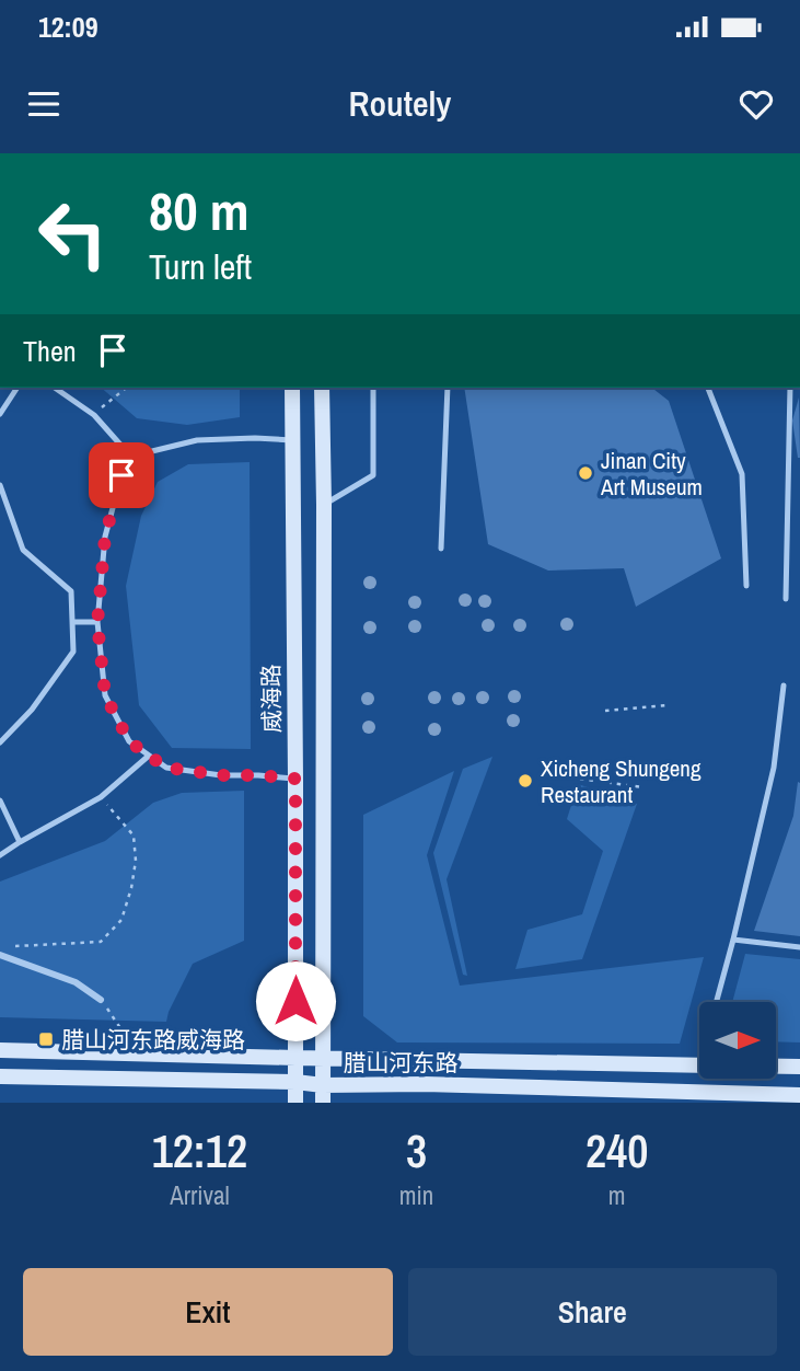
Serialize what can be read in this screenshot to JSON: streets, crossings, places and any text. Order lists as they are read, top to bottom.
{
  "streets": {
    "main road": ["威海路", "腊山河东路"]
  },
  "crossings": [
    ["威海路", "腊山河东路"]
  ],
  "places": {
    "other": ["Jinan City Art Museum", "Xicheng Shungeng Restaurant"],
    "transit": ["腊山河东路威海路"]
  },
  "north": "right",
  "page": {
    "status": "12:09",
    "header": "Routely",
    "turn": ["80 m", "Turn left"],
    "then": "Then",
    "eta": [
      "12:12",
      "Arrival",
      "3",
      "min",
      "240",
      "m"
    ],
    "buttons": ["Exit", "Share"]
  }
}
